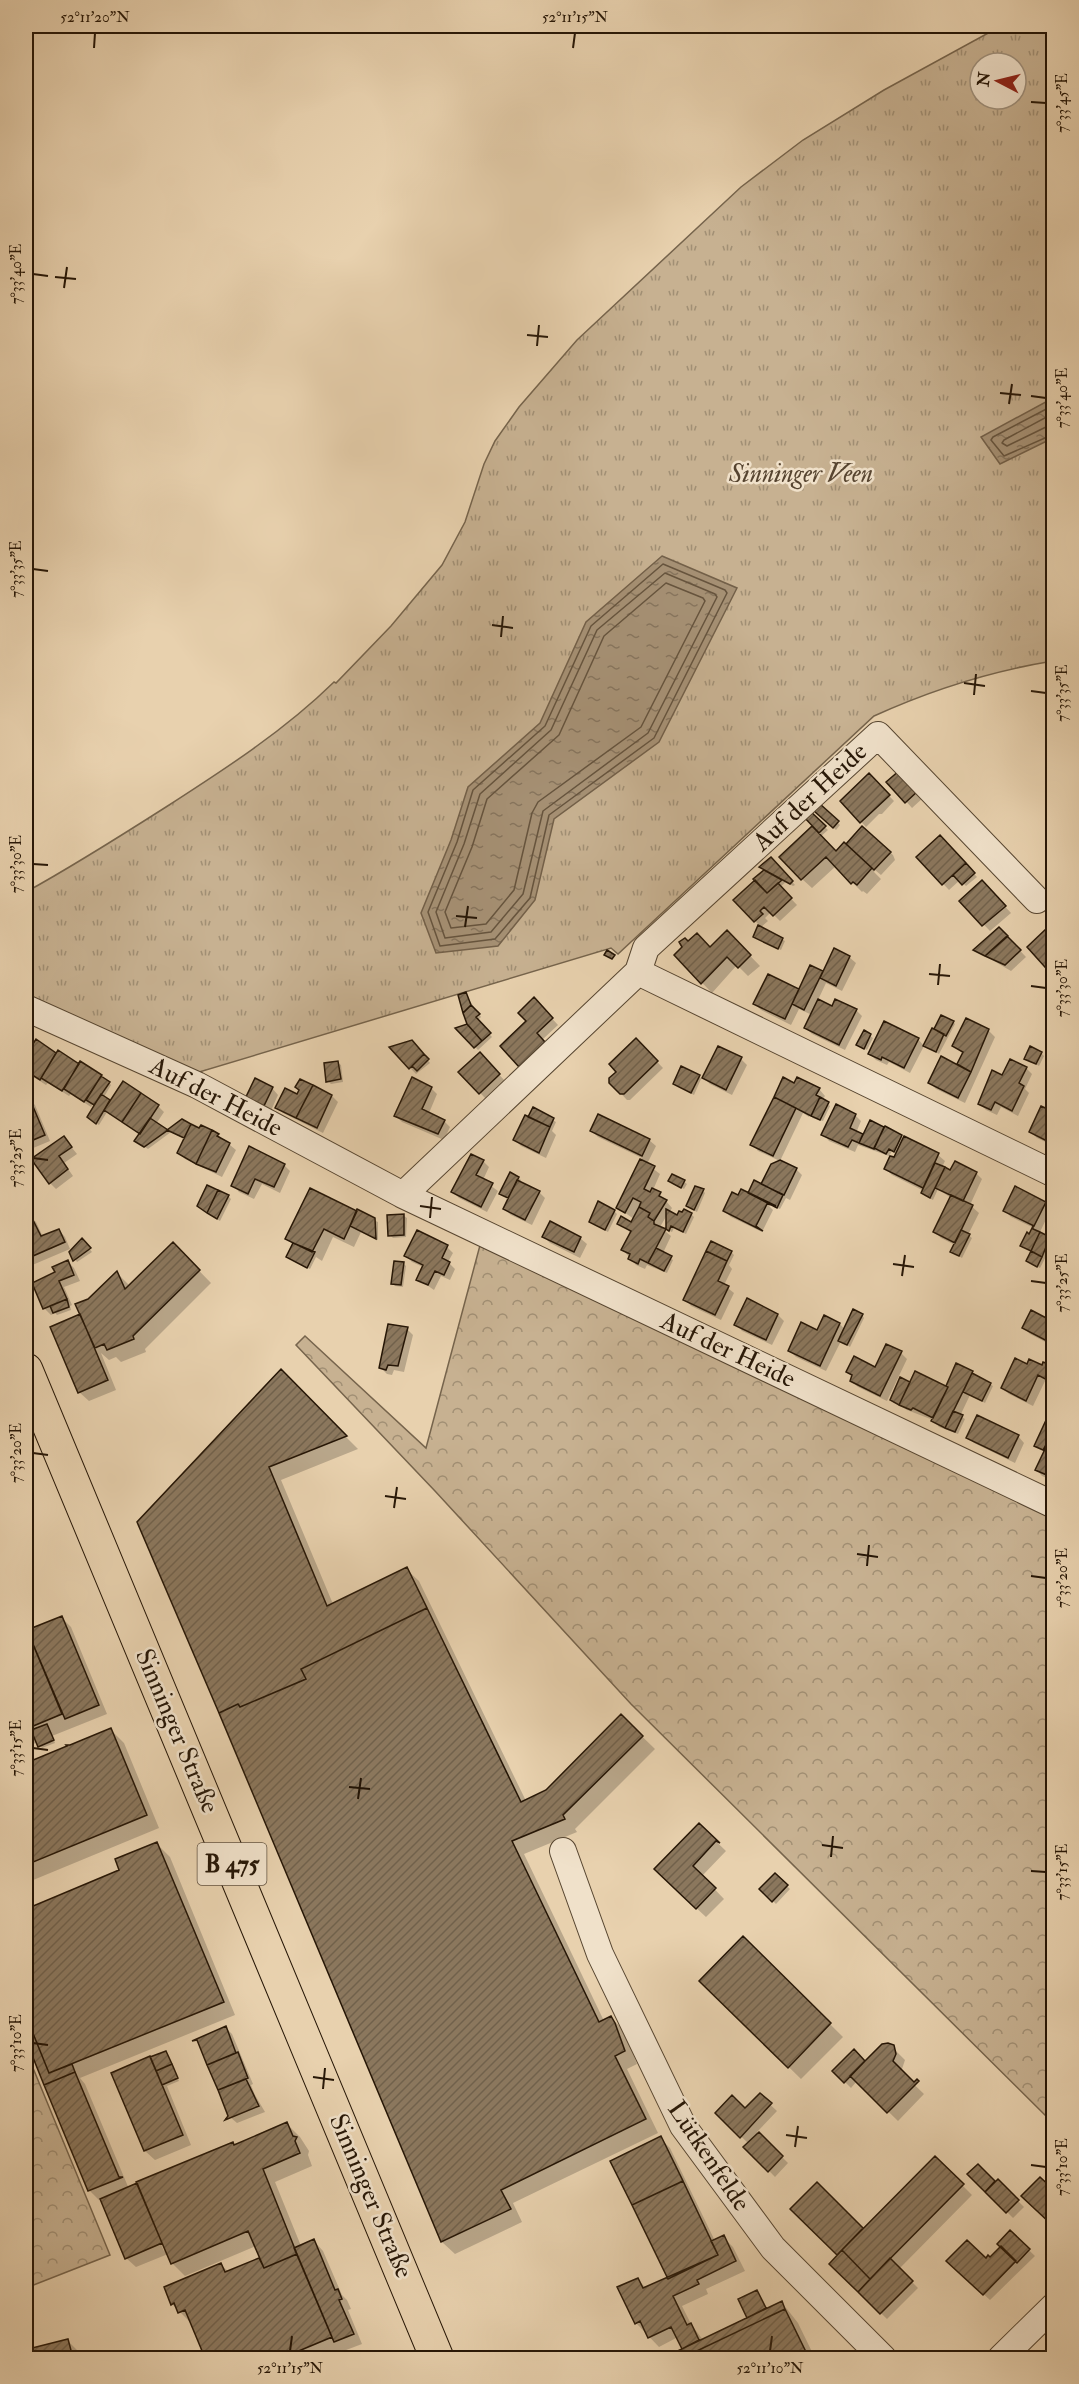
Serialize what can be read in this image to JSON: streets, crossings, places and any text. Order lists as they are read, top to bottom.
{
  "streets": {
    "main road": ["Sinninger Straße", "B 475"],
    "street": ["Auf der Heide", "Lütkenfelde"]
  },
  "parks": ["Sinninger Veen"],
  "north": "left",
  "coordinates": [
    "52°11'20\"N",
    "52°11'15\"N",
    "7°33'45\"E",
    "7°33'40\"E",
    "7°33'35\"E",
    "7°33'30\"E",
    "7°33'25\"E",
    "7°33'20\"E",
    "7°33'15\"E",
    "7°33'10\"E",
    "52°11'10\"N"
  ]
}
